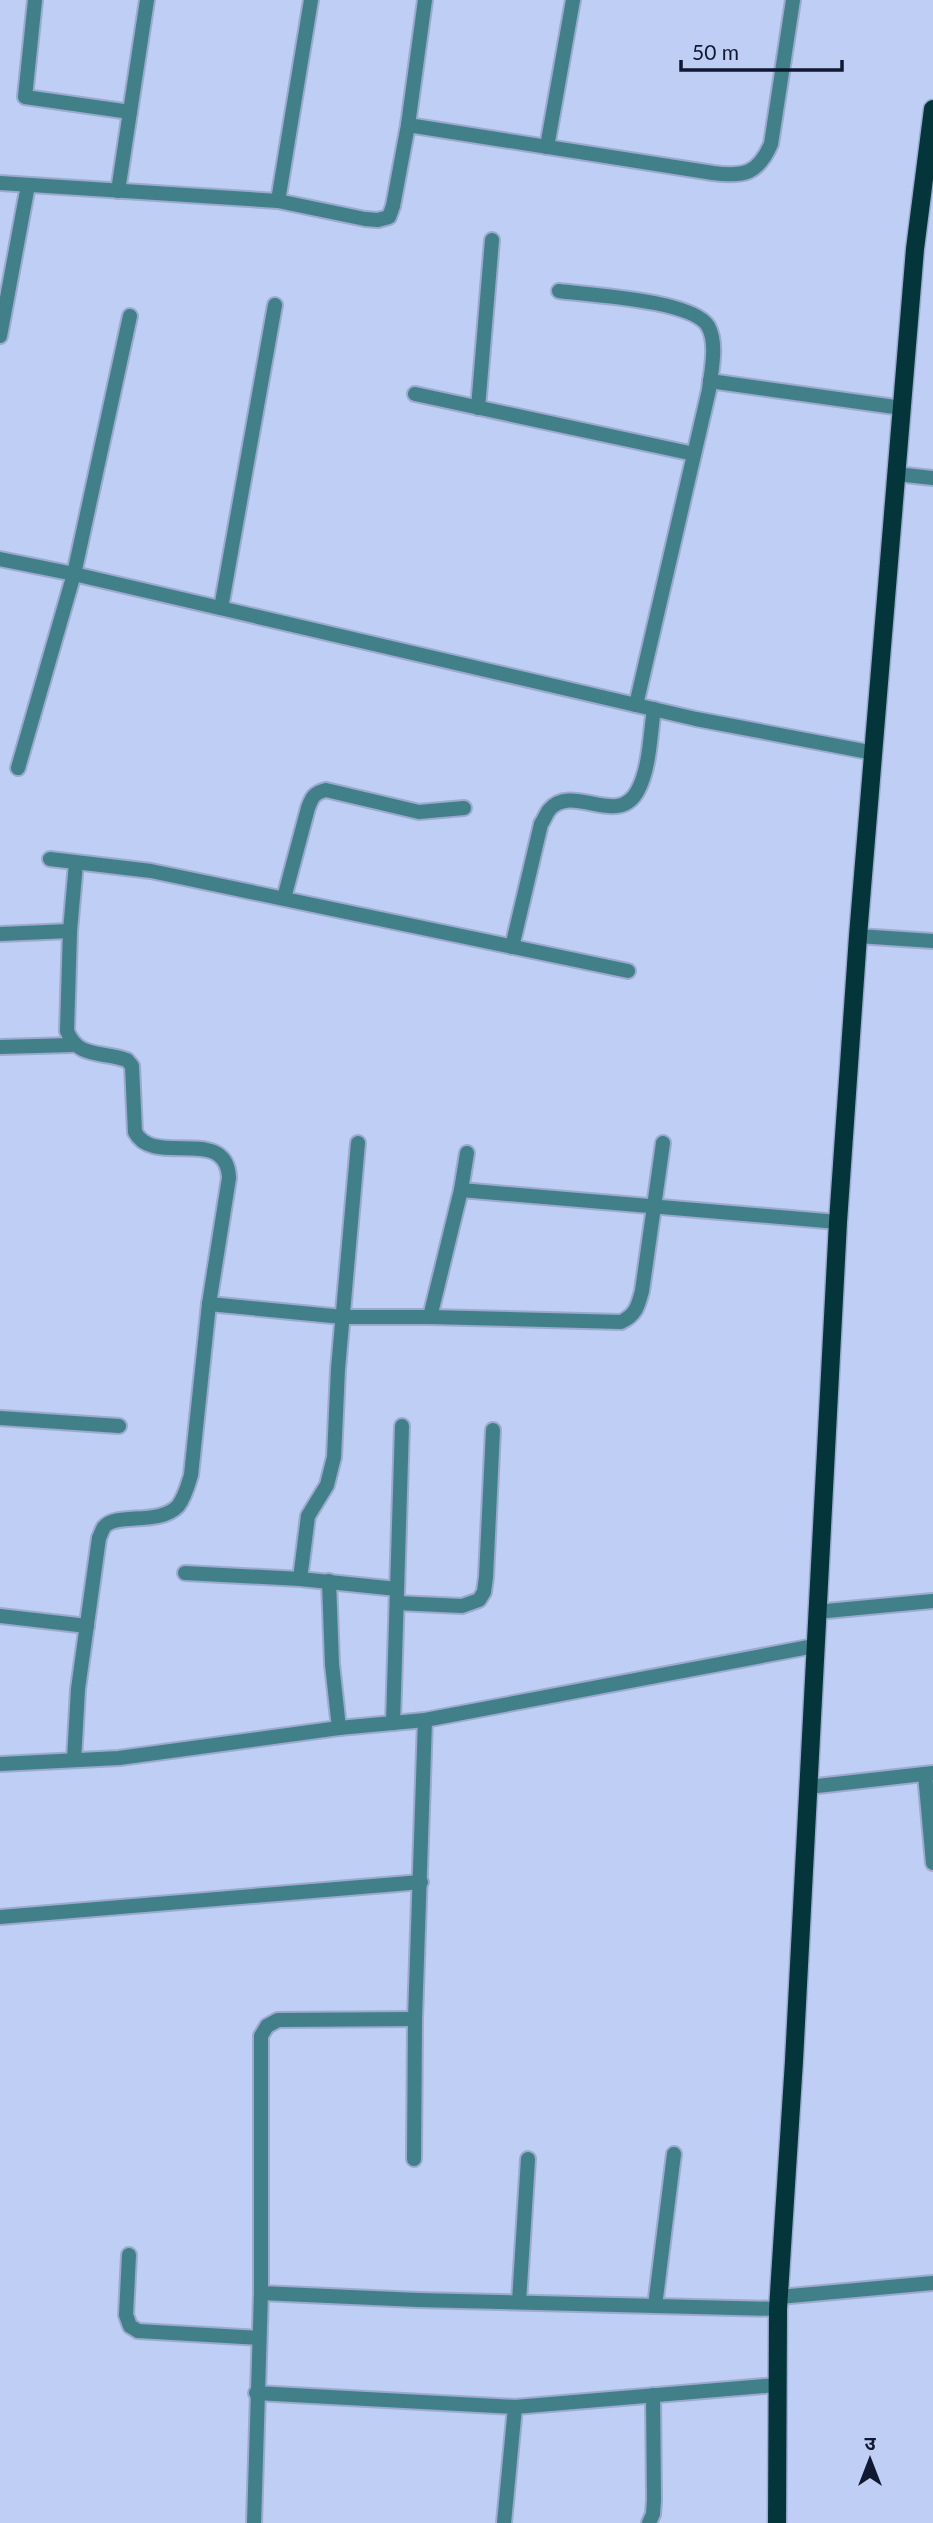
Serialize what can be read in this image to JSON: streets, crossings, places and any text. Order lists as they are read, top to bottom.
{
  "scale_bar": "50 m",
  "north": "top"
}
